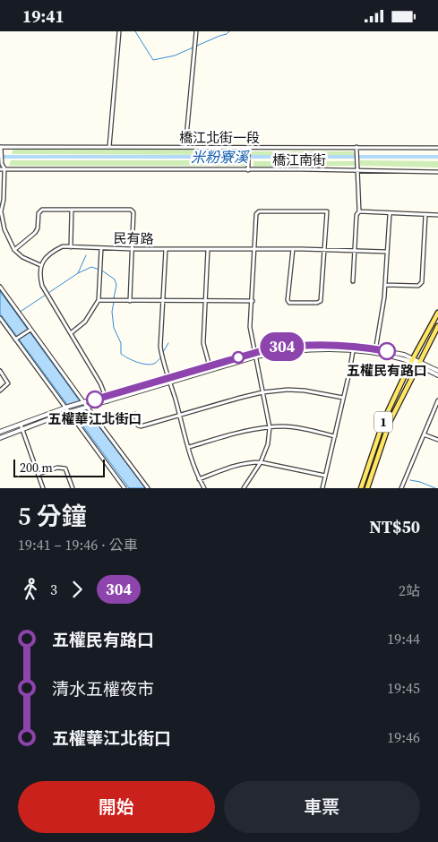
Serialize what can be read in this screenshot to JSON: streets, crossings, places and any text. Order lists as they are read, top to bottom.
{
  "streets": {
    "main road": ["1"],
    "street": ["橋江北街一段", "橋江南街", "民有路"]
  },
  "water": ["米粉寮溪"],
  "places": ["五權民有路口", "五權華江北街口"],
  "lines": ["bus line 304"],
  "scale_bar": "200 m",
  "page": {
    "status": "19:41",
    "on_map": "304",
    "scale": "200 m",
    "heading": ["5 分鐘", "19:41 – 19:46 · 公車", "NT$50"],
    "legs": ["3", "304", "2站"],
    "list": [
      {
        "name": "五權民有路口",
        "value": "19:44"
      },
      {
        "name": "清水五權夜市",
        "value": "19:45"
      },
      {
        "name": "五權華江北街口",
        "value": "19:46"
      }
    ],
    "buttons": ["開始", "車票"]
  }
}
